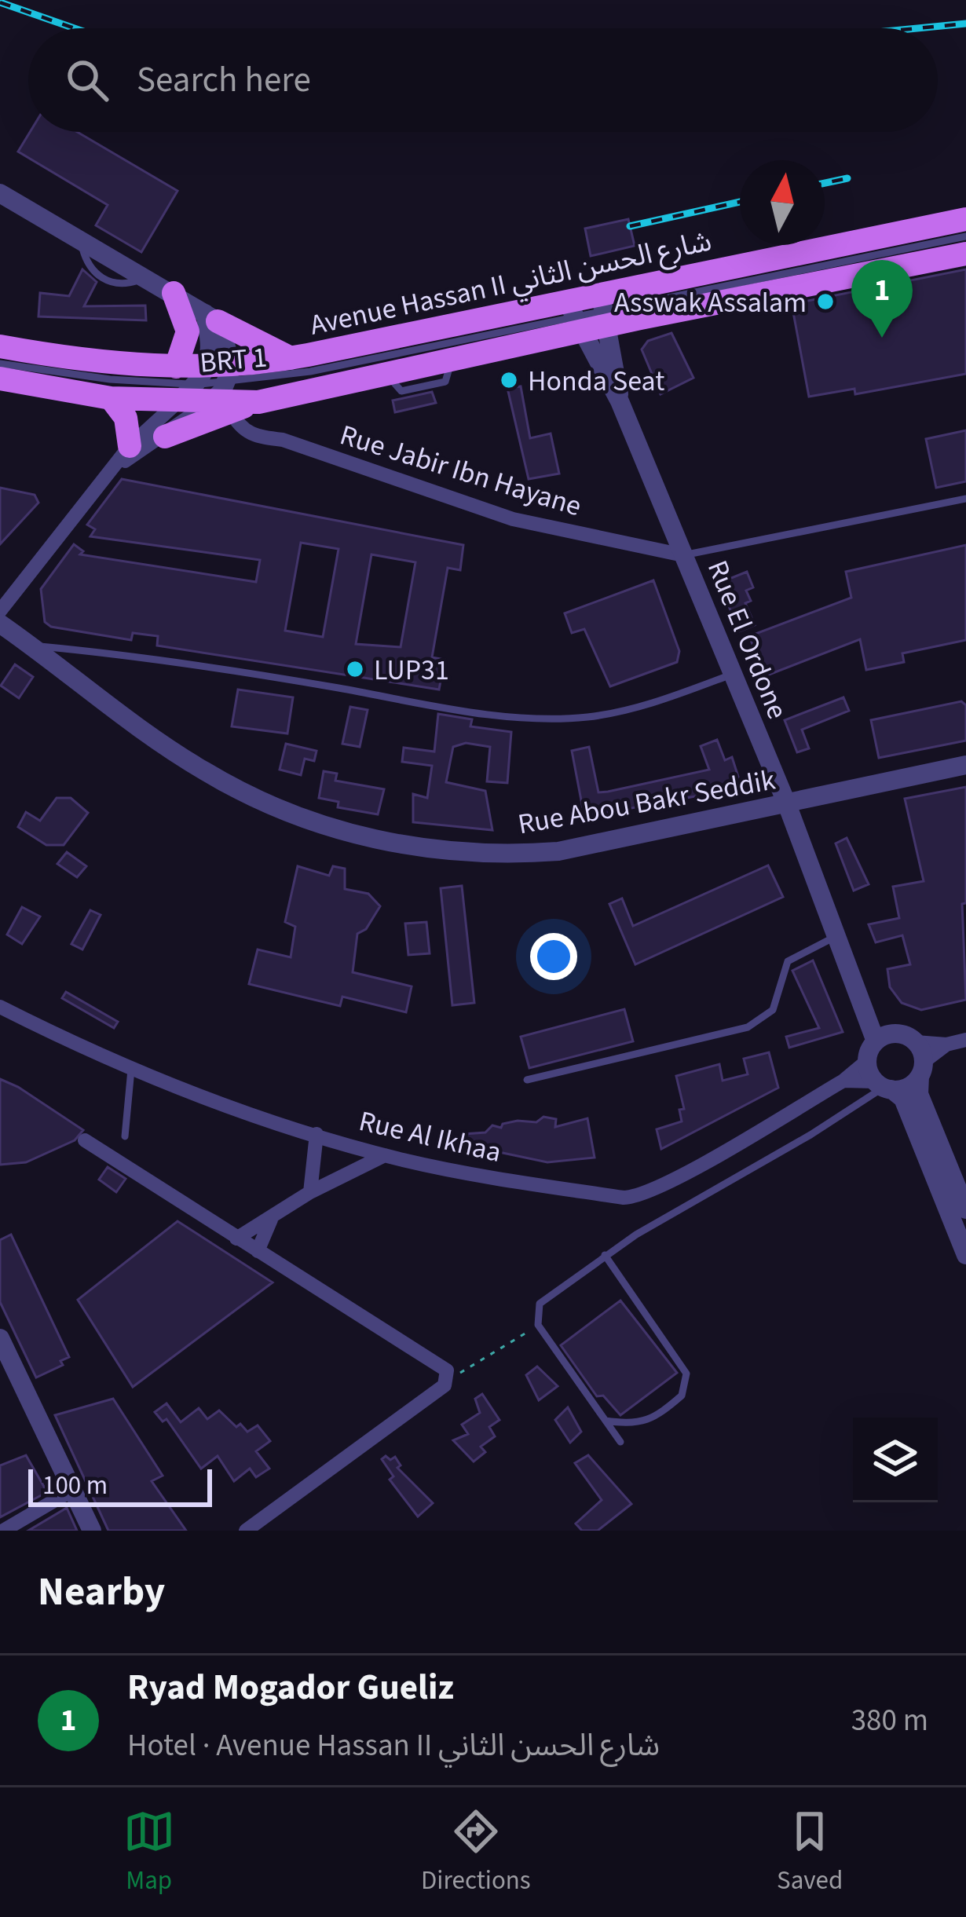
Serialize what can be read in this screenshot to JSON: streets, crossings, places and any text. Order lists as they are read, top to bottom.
{
  "streets": {
    "main road": ["Avenue Hassan II شارع الحسن الثاني"],
    "street": [
      "Rue Jabir Ibn Hayane",
      "Rue El Ordone",
      "Rue Abou Bakr Seddik",
      "Rue Al Ikhaa"
    ],
    "lane": ["BRT 1"]
  },
  "crossings": [
    ["Avenue Hassan II شارع الحسن الثاني", "BRT 1"],
    ["Avenue Hassan II شارع الحسن الثاني", "Rue Jabir Ibn Hayane"],
    ["Avenue Hassan II شارع الحسن الثاني", "Rue El Ordone"],
    ["BRT 1", "Rue Jabir Ibn Hayane"],
    ["BRT 1", "Rue El Ordone"],
    ["Rue Jabir Ibn Hayane", "Rue El Ordone"],
    ["Rue El Ordone", "Rue Abou Bakr Seddik"],
    ["Rue El Ordone", "Rue Al Ikhaa"]
  ],
  "places": ["Asswak Assalam", "Honda Seat", "LUP31"],
  "scale_bar": "100 m",
  "north": "top",
  "page": {
    "search": "Search here",
    "pins": "1",
    "scale": "100 m",
    "heading": "Nearby",
    "list": [
      {
        "mark": "1",
        "name": "Ryad Mogador Gueliz",
        "note": "Hotel · Avenue Hassan II شارع الحسن الثاني",
        "value": "380 m"
      }
    ],
    "nav": ["Map", "Directions", "Saved"]
  }
}
